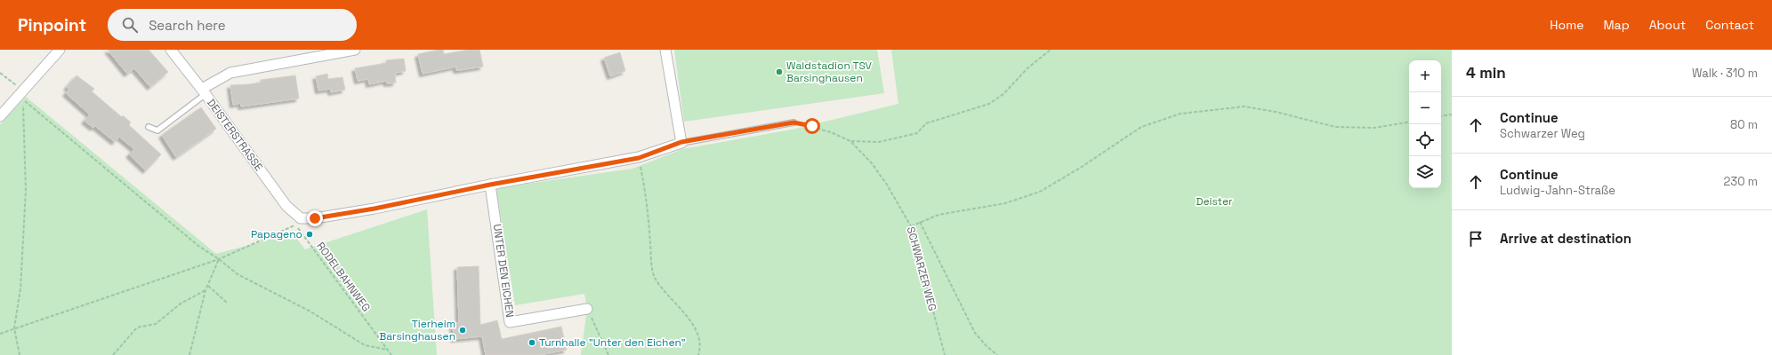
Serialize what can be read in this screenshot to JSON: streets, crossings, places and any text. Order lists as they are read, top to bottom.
{
  "streets": {
    "street": ["DEISTERSTRASSE", "UNTER DEN EICHEN"],
    "path": ["SCHWARZER WEG", "RODELBAHNWEG"]
  },
  "crossings": [
    ["DEISTERSTRASSE", "RODELBAHNWEG"]
  ],
  "parks": ["Deister"],
  "places": [
    "Waldstadion TSV Barsinghausen",
    "Papageno",
    "Tierheim Barsinghausen",
    "Turnhalle \"Unter den Eichen\""
  ],
  "page": {
    "header": "Pinpoint",
    "search": "Search here",
    "nav": [
      "Home",
      "Map",
      "About",
      "Contact"
    ],
    "heading": ["4 min", "Walk · 310 m"],
    "map_buttons": ["+", "−"],
    "list": [
      ["Continue", "Schwarzer Weg", "80 m"],
      ["Continue", "Ludwig-Jahn-Straße", "230 m"],
      "Arrive at destination"
    ]
  }
}
